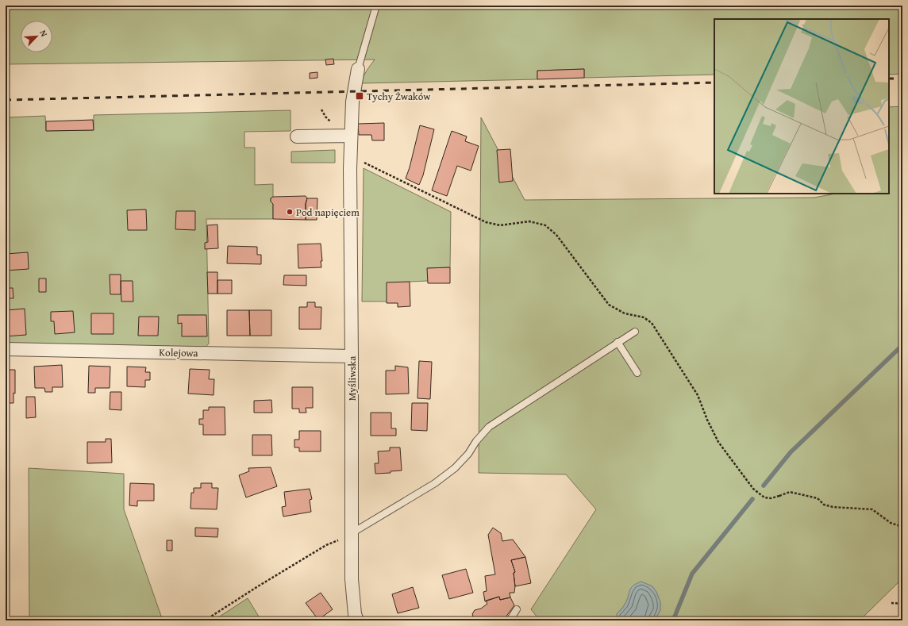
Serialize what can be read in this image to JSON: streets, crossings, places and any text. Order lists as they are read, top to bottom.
{
  "streets": {
    "street": ["Kolejowa", "Myśliwska"]
  },
  "crossings": [
    ["Kolejowa", "Myśliwska"]
  ],
  "places": {
    "transit": ["Tychy Żwaków"],
    "other": ["Pod napięciem"]
  },
  "north": "top right"
}
